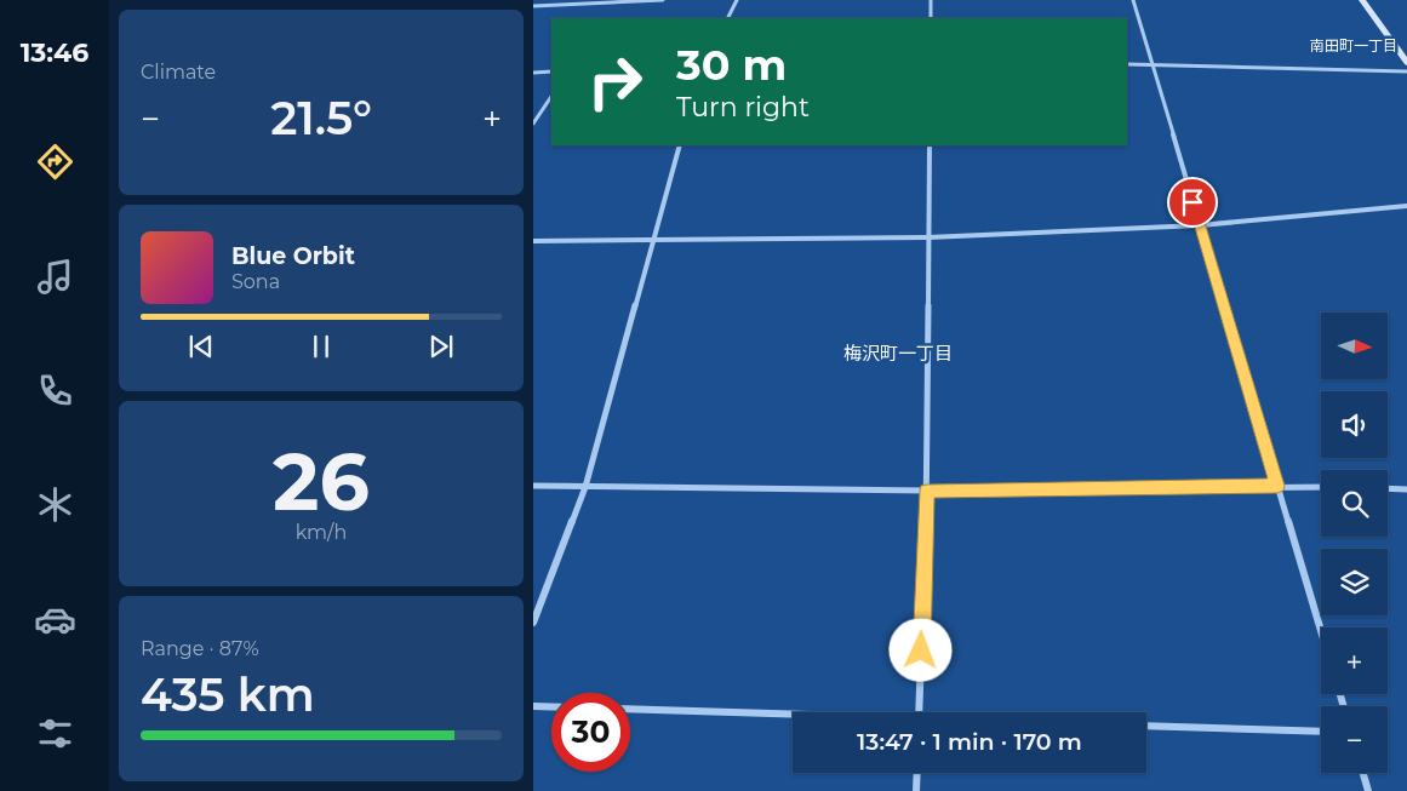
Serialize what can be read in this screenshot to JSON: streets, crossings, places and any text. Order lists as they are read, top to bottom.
{
  "districts": ["南田町一丁目", "梅沢町一丁目"],
  "north": "right",
  "page": {
    "tabs": "13:46",
    "tile": [
      "Climate",
      ["26", "km/h"],
      ["Range · 87%", "435 km"]
    ],
    "turn": ["30 m", "Turn right"],
    "heat": ["−", "21.5°", "+"],
    "song": ["Blue Orbit", "Sona"],
    "map_buttons": ["+", "−"],
    "limit": "30",
    "trip": "13:47 · 1 min · 170 m"
  }
}
